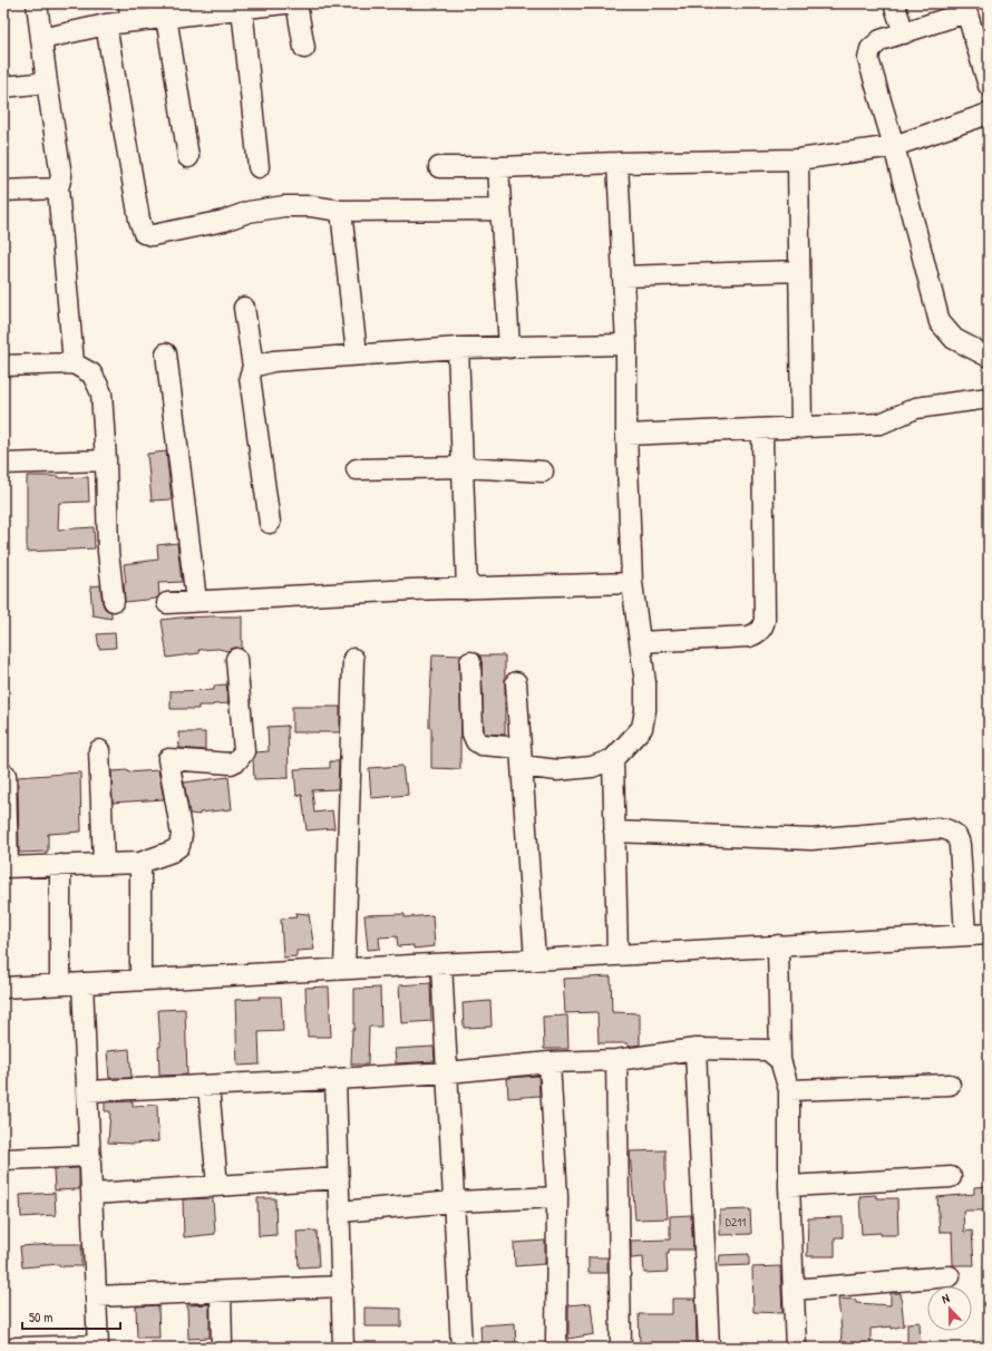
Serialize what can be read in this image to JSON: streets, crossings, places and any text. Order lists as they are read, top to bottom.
{
  "house_numbers": ["D211"],
  "scale_bar": "50 m",
  "north": "top"
}
